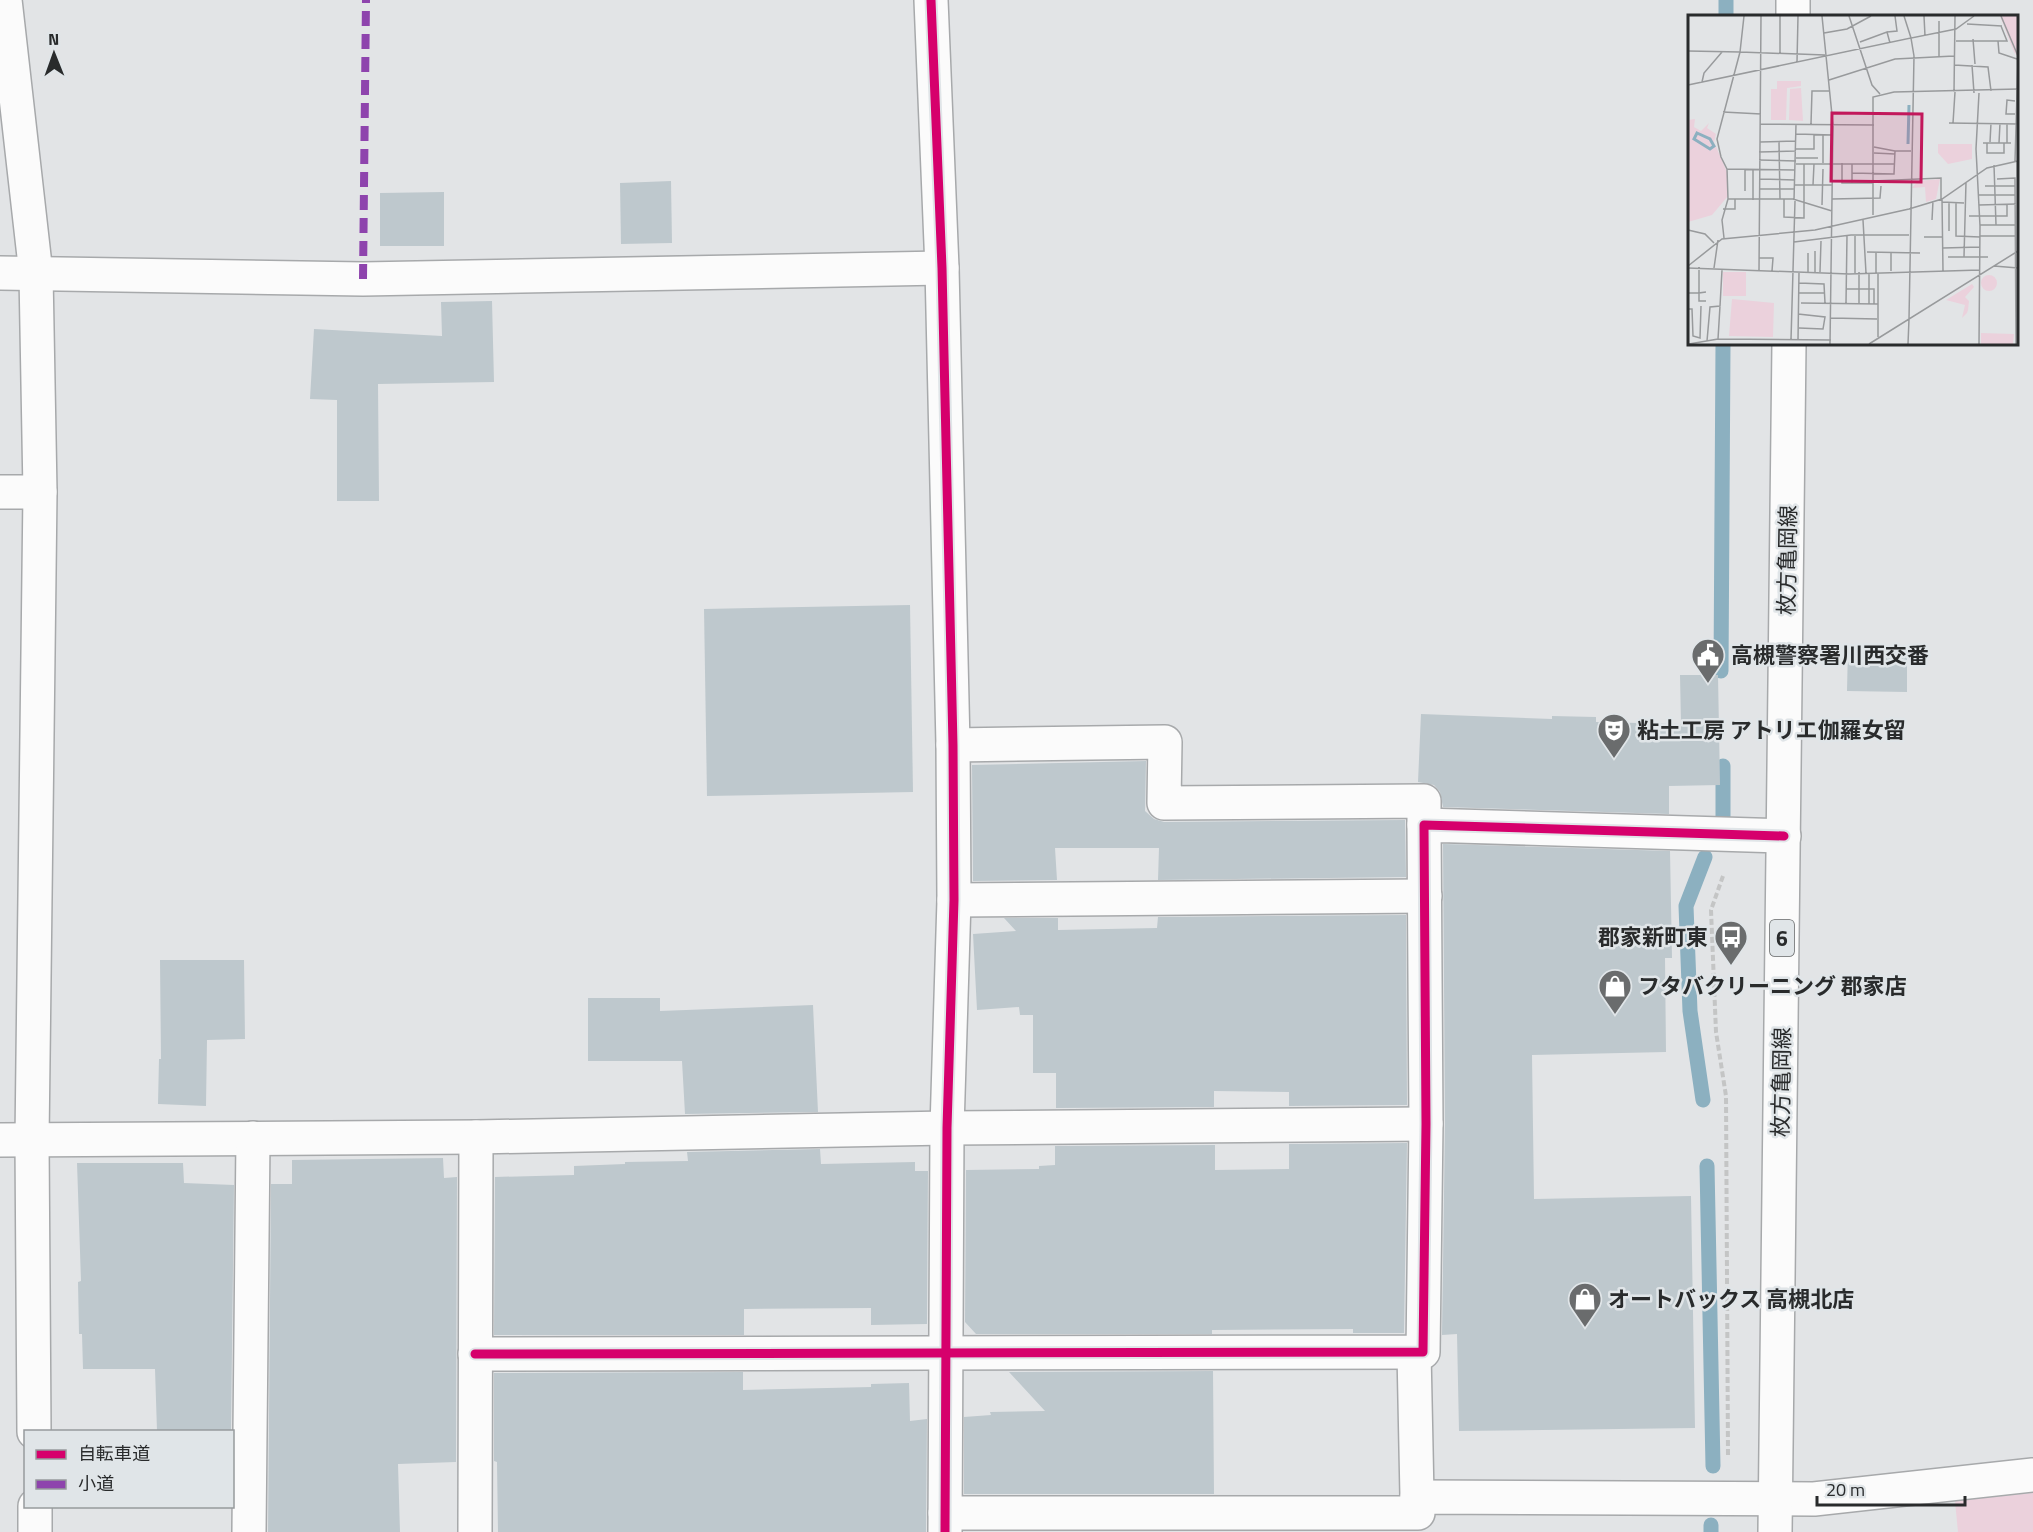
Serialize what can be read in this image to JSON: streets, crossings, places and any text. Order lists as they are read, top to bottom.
{
  "streets": {
    "street": ["枚方亀岡線", "6"]
  },
  "places": {
    "public building": ["高槻警察署川西交番"],
    "theatre": ["粘土工房 アトリエ伽羅女留"],
    "bus stop": ["郡家新町東"],
    "shop": ["フタバクリーニング 郡家店", "オートバックス 高槻北店"]
  },
  "legend": ["自転車道", "小道"],
  "scale_bar": "20 m",
  "north": "top"
}
